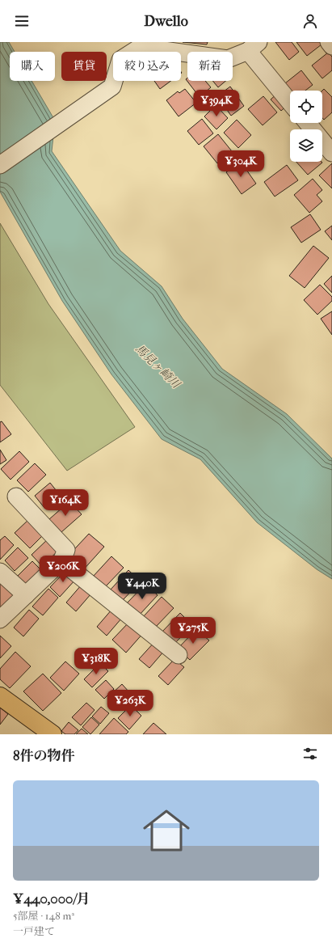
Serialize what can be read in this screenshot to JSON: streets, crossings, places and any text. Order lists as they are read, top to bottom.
{
  "water": ["馬見ヶ崎川"],
  "page": {
    "header": "Dwello",
    "chip": [
      "購入",
      "賃貸",
      "絞り込み",
      "新着"
    ],
    "price": [
      "¥394K",
      "¥304K",
      "¥164K",
      "¥206K",
      "¥440K",
      "¥275K",
      "¥318K",
      "¥263K"
    ],
    "heading": "8件の物件",
    "list": [
      {
        "name": "¥440,000/月",
        "note": "5部屋 · 148 m² · 一戸建て"
      }
    ]
  }
}
